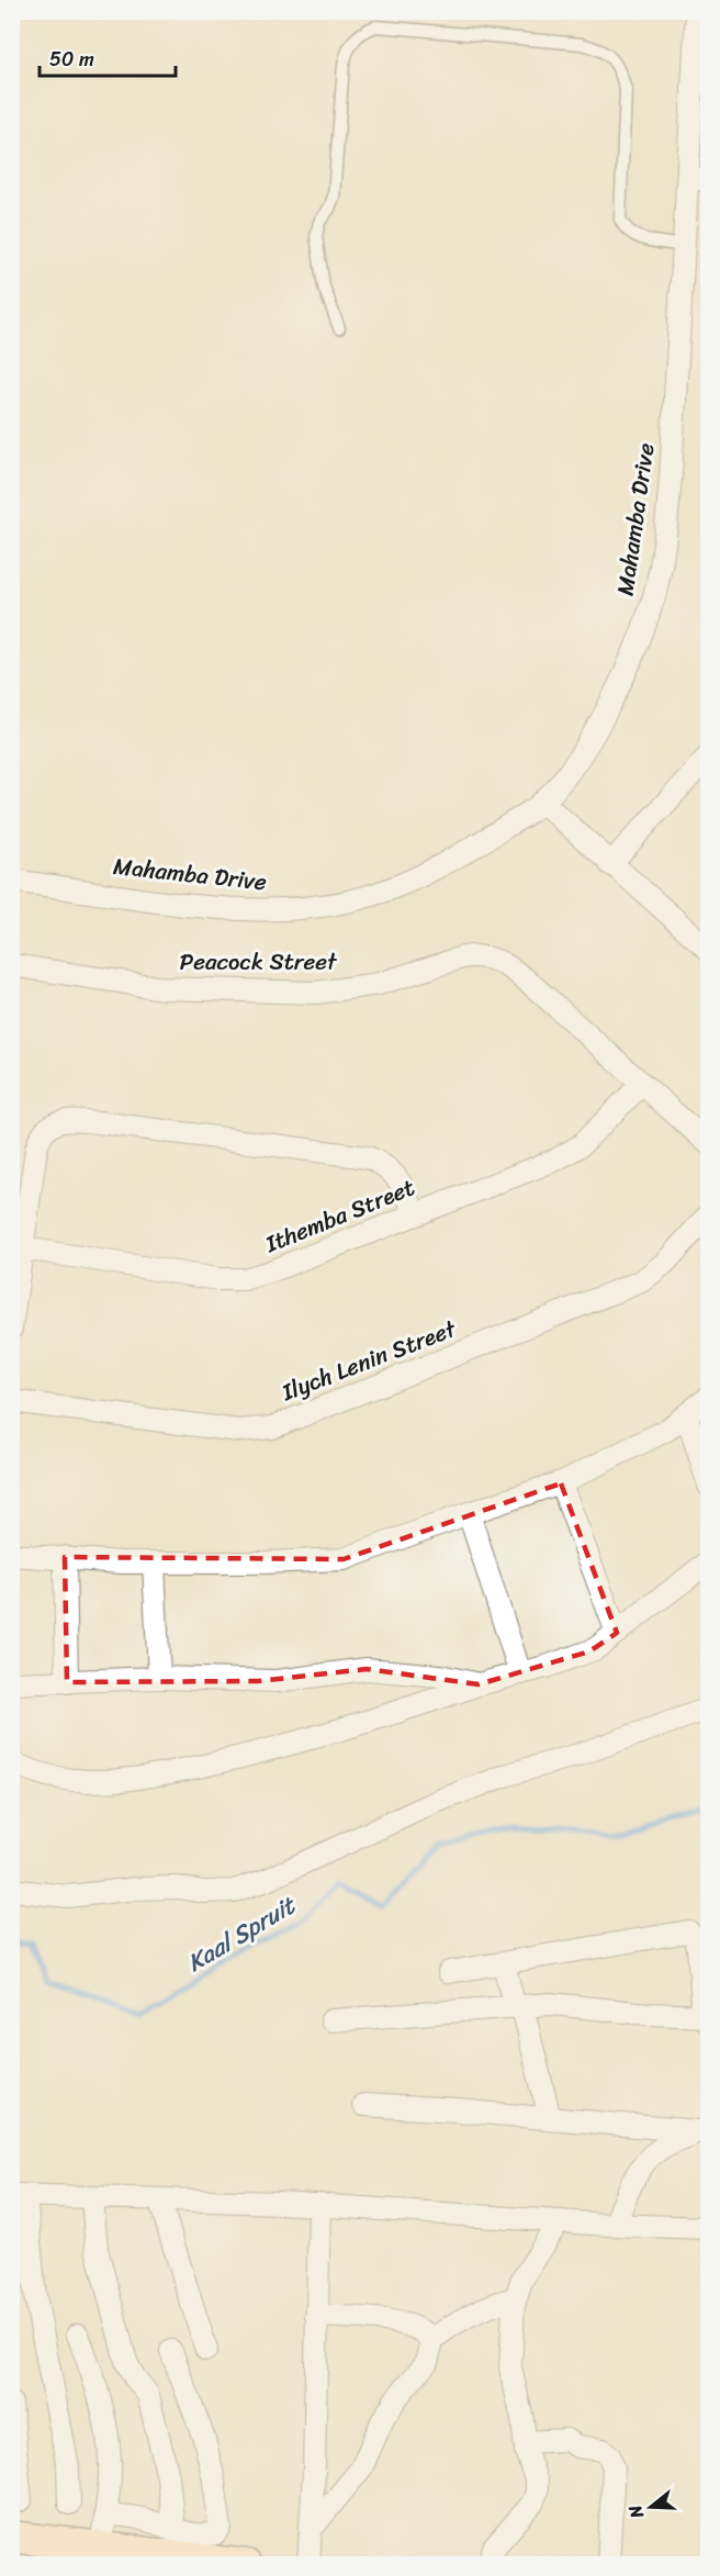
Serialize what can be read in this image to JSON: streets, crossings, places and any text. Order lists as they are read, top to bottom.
{
  "streets": {
    "street": [
      "Mahamba Drive",
      "Peacock Street",
      "Ithemba Street",
      "Ilych Lenin Street"
    ]
  },
  "crossings": [
    ["Peacock Street", "Ithemba Street"]
  ],
  "water": ["Kaal Spruit"],
  "scale_bar": "50 m",
  "north": "left"
}
